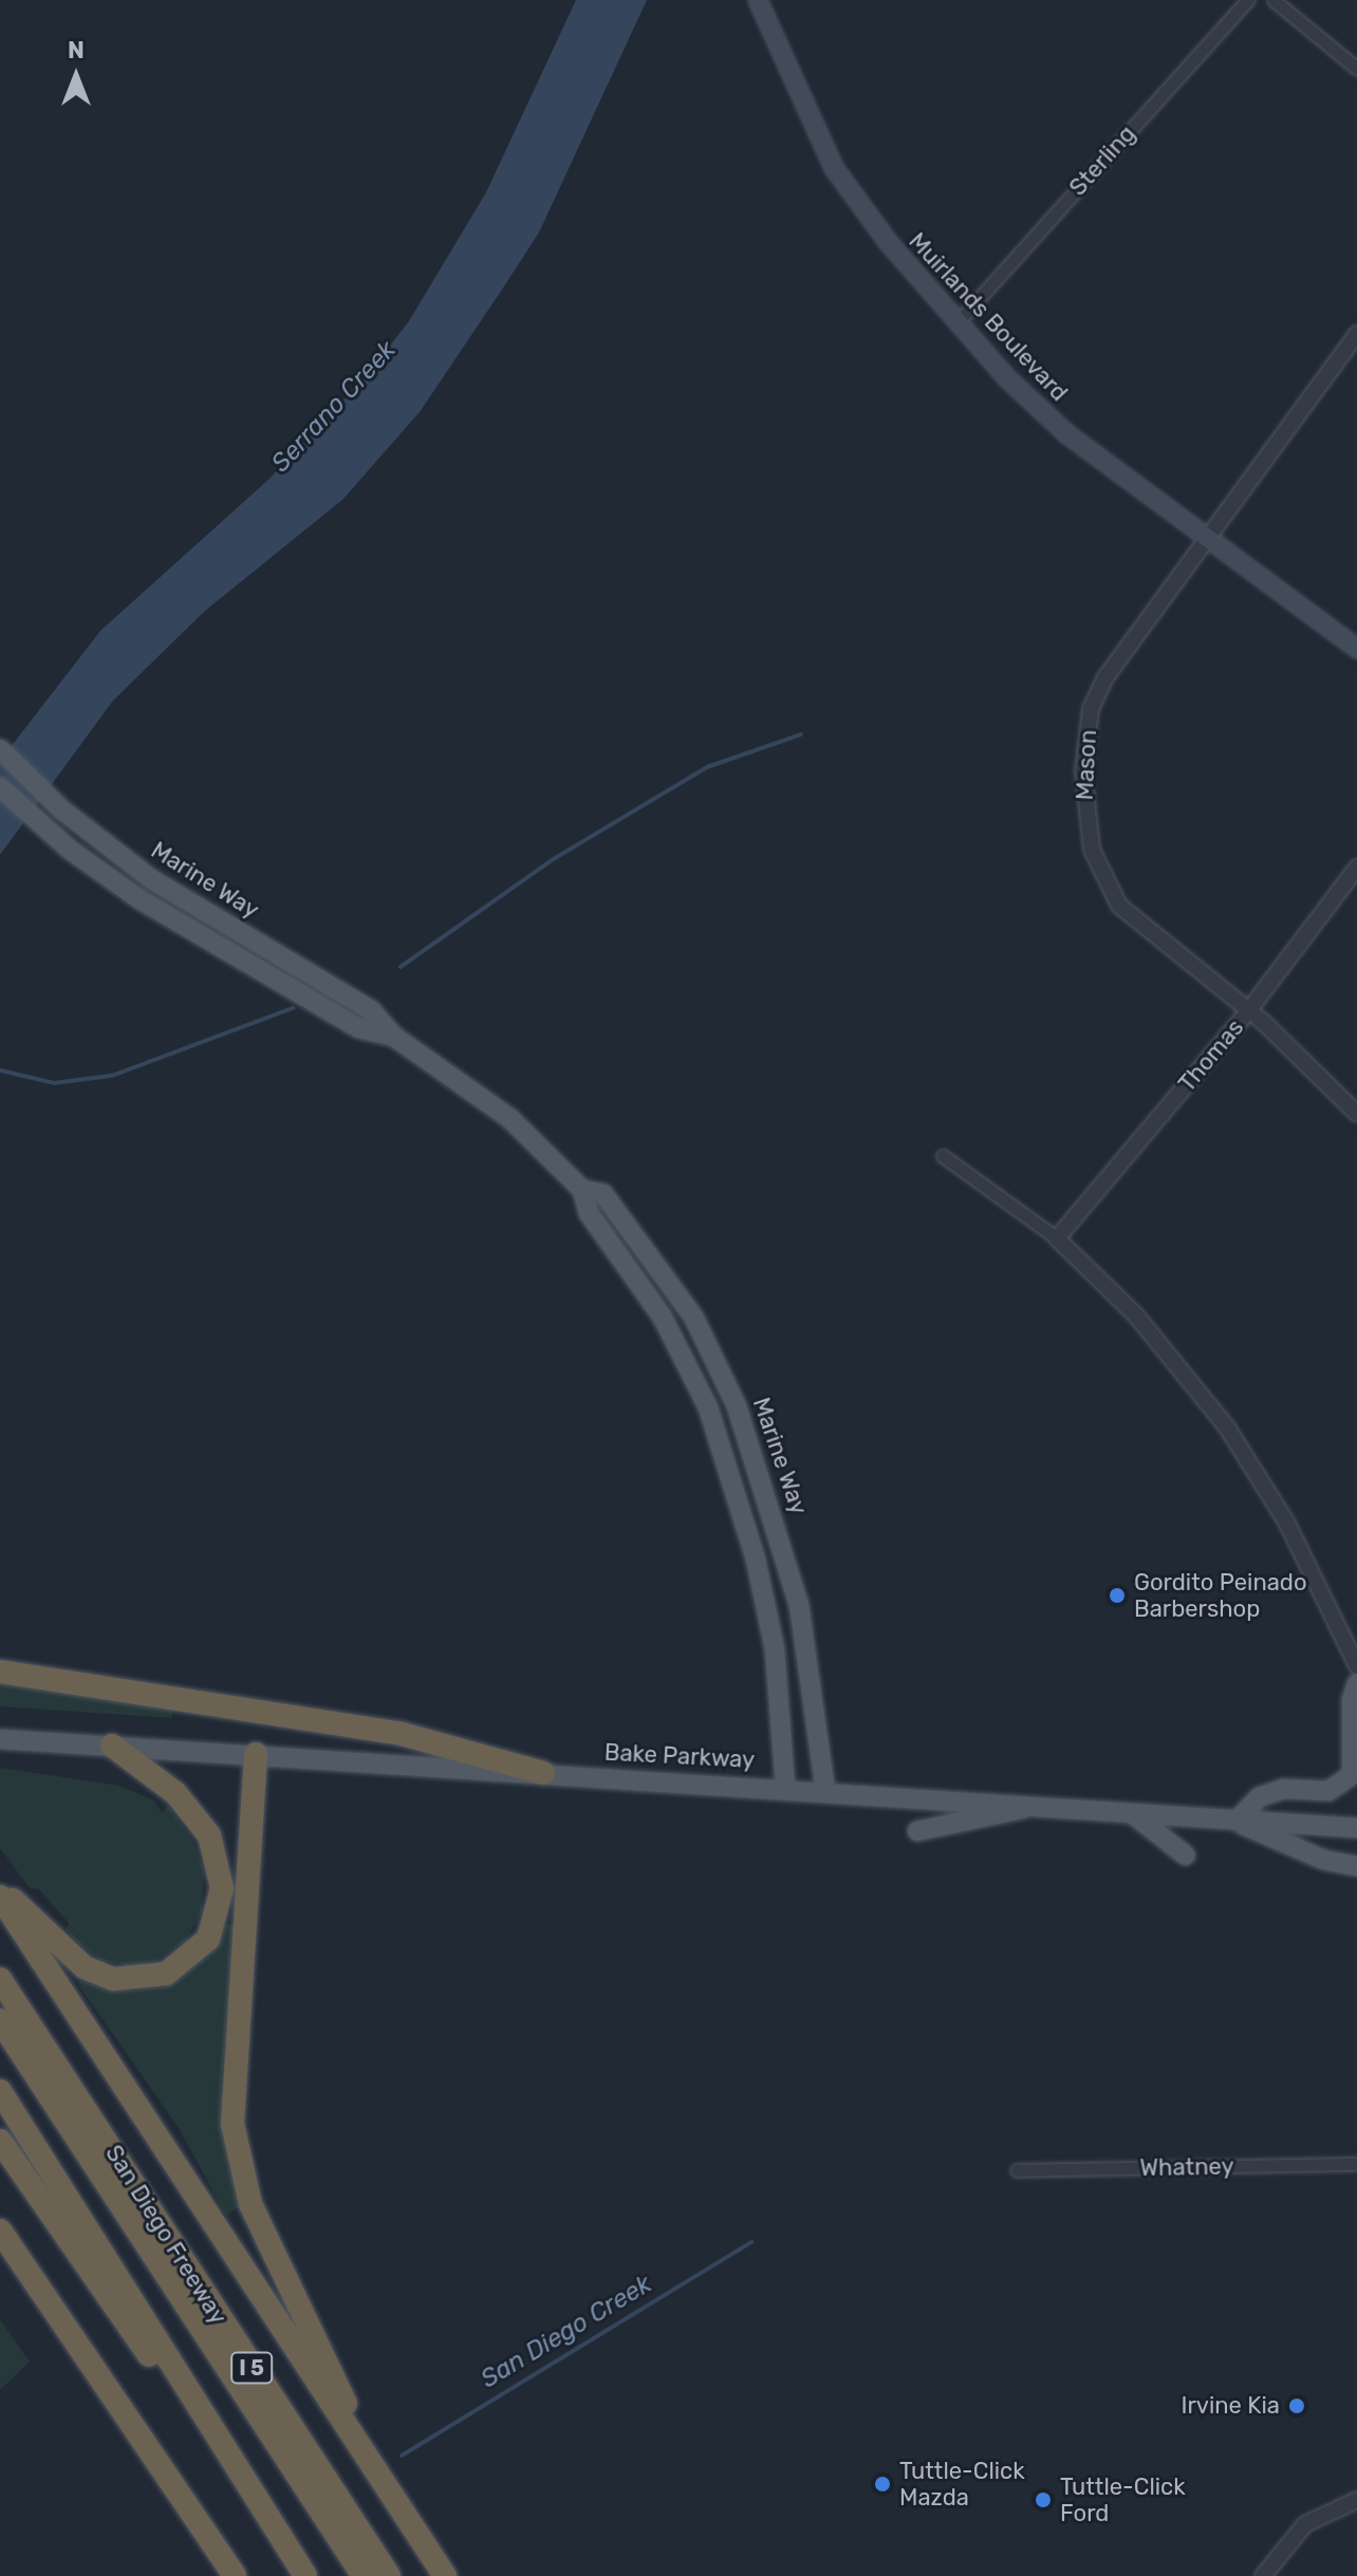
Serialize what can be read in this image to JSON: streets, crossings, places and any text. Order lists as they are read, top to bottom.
{
  "streets": {
    "highway": ["San Diego Freeway", "I 5"],
    "main road": ["Muirlands Boulevard", "Marine Way", "Bake Parkway"],
    "street": [
      "Sterling",
      "Mason",
      "Thomas",
      "Whatney"
    ]
  },
  "crossings": [
    ["Sterling", "Muirlands Boulevard"],
    ["Muirlands Boulevard", "Mason"],
    ["Mason", "Thomas"],
    ["Marine Way", "Bake Parkway"]
  ],
  "water": ["Serrano Creek", "San Diego Creek"],
  "places": [
    "Gordito Peinado Barbershop",
    "Irvine Kia",
    "Tuttle-Click Mazda",
    "Tuttle-Click Ford"
  ],
  "north": "top"
}
